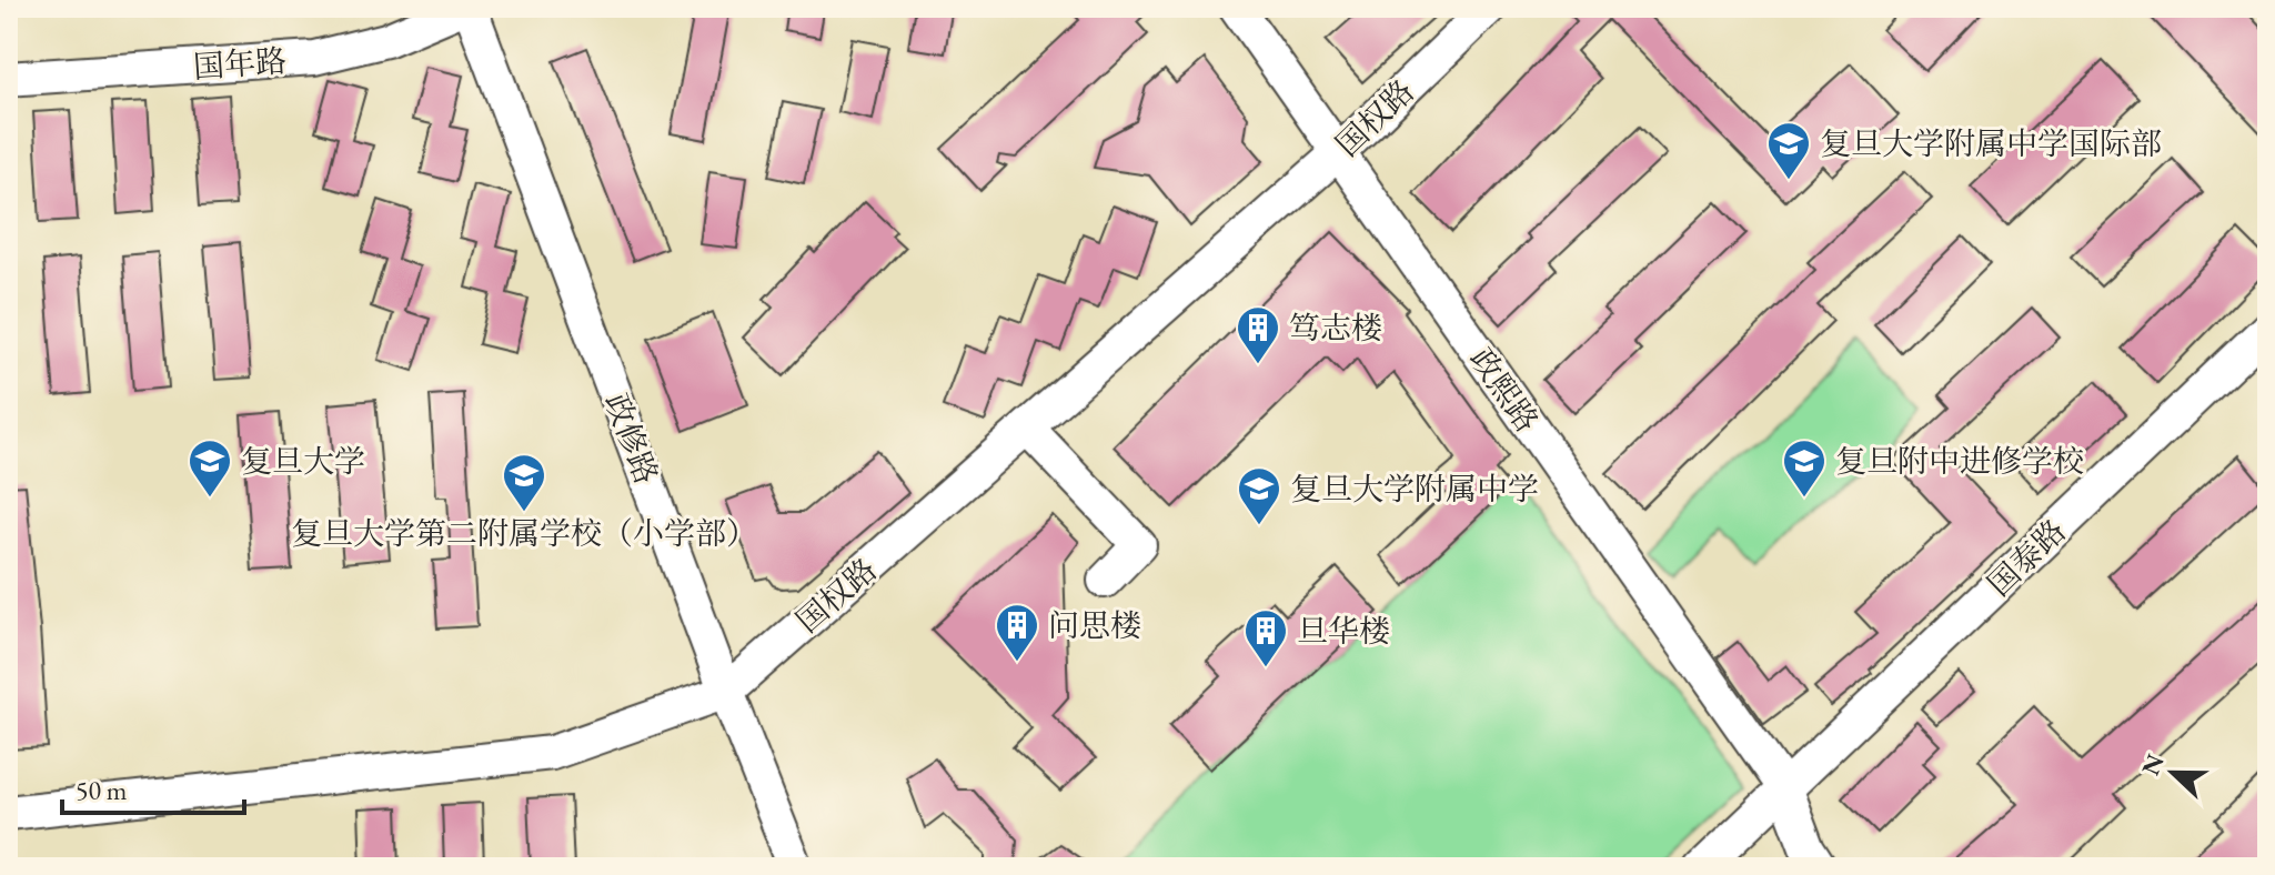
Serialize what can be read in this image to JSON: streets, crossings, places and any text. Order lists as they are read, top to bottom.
{
  "streets": {
    "street": [
      "国年路",
      "国权路",
      "政熙路",
      "政修路",
      "国泰路"
    ]
  },
  "crossings": [
    ["国年路", "政修路"],
    ["国权路", "政熙路"],
    ["国权路", "政修路"],
    ["政熙路", "国泰路"]
  ],
  "places": {
    "school or university": [
      "复旦大学附属中学国际部",
      "复旦大学",
      "复旦附中进修学校",
      "复旦大学第二附属学校（小学部）",
      "复旦大学附属中学"
    ],
    "building": ["笃志楼", "问思楼", "旦华楼"]
  },
  "scale_bar": "50 m",
  "north": "left"
}
